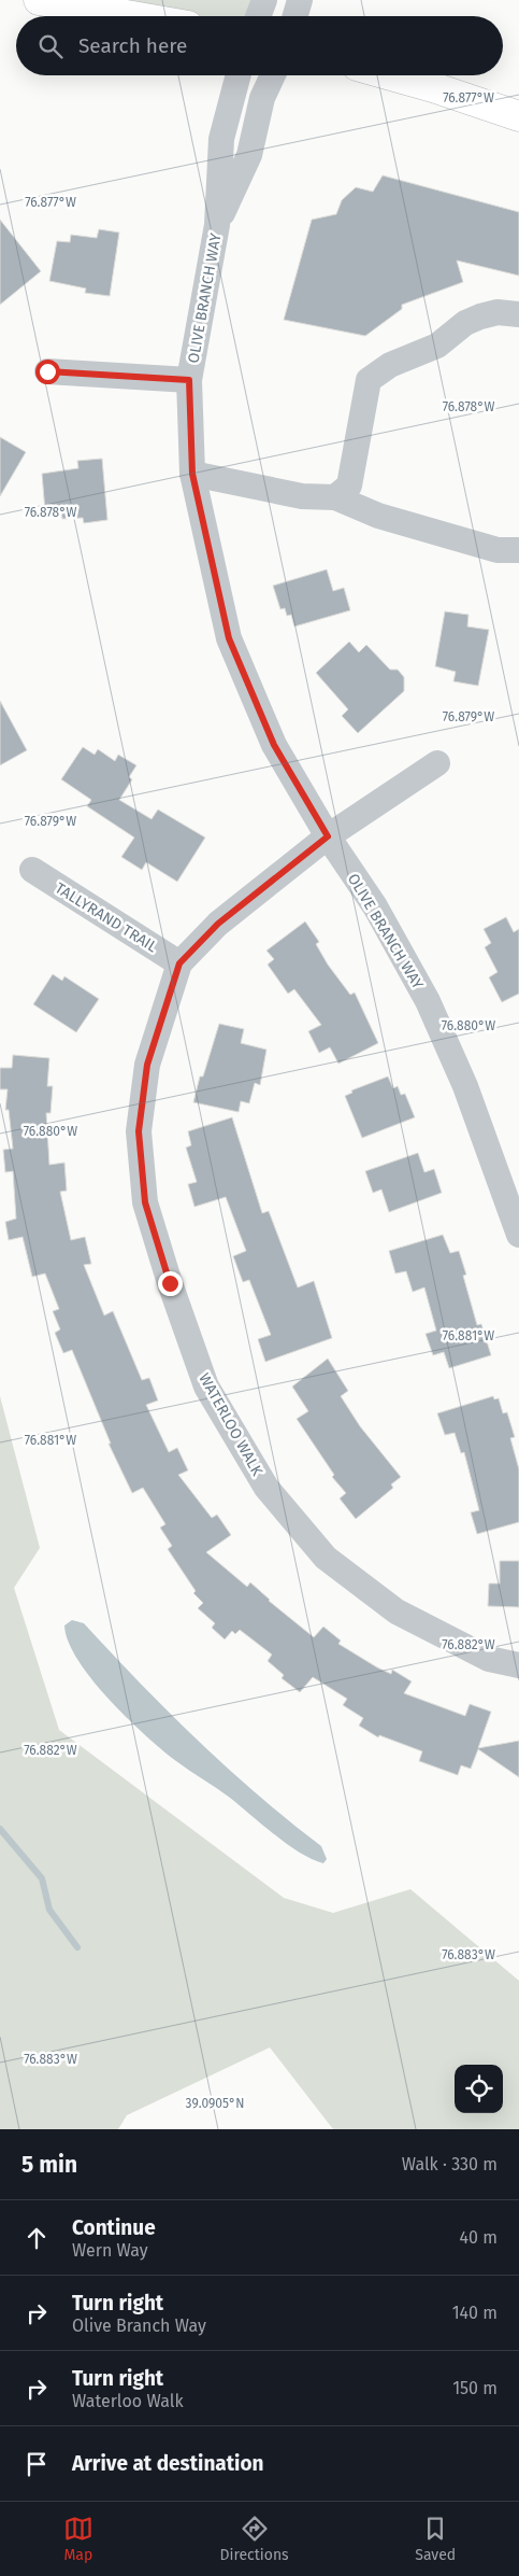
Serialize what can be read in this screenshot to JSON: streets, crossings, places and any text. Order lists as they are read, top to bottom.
{
  "streets": {
    "street": ["OLIVE BRANCH WAY", "TALLYRAND TRAIL", "WATERLOO WALK"]
  },
  "crossings": [
    ["OLIVE BRANCH WAY", "WATERLOO WALK"],
    ["TALLYRAND TRAIL", "WATERLOO WALK"]
  ],
  "page": {
    "search": "Search here",
    "heading": ["5 min", "Walk · 330 m"],
    "list": [
      ["Continue", "Wern Way", "40 m"],
      ["Turn right", "Olive Branch Way", "140 m"],
      ["Turn right", "Waterloo Walk", "150 m"],
      "Arrive at destination"
    ],
    "nav": ["Map", "Directions", "Saved"]
  },
  "coordinates": [
    "76.877°W",
    "76.878°W",
    "76.879°W",
    "76.880°W",
    "76.881°W",
    "76.882°W",
    "76.883°W",
    "39.0905°N"
  ]
}
